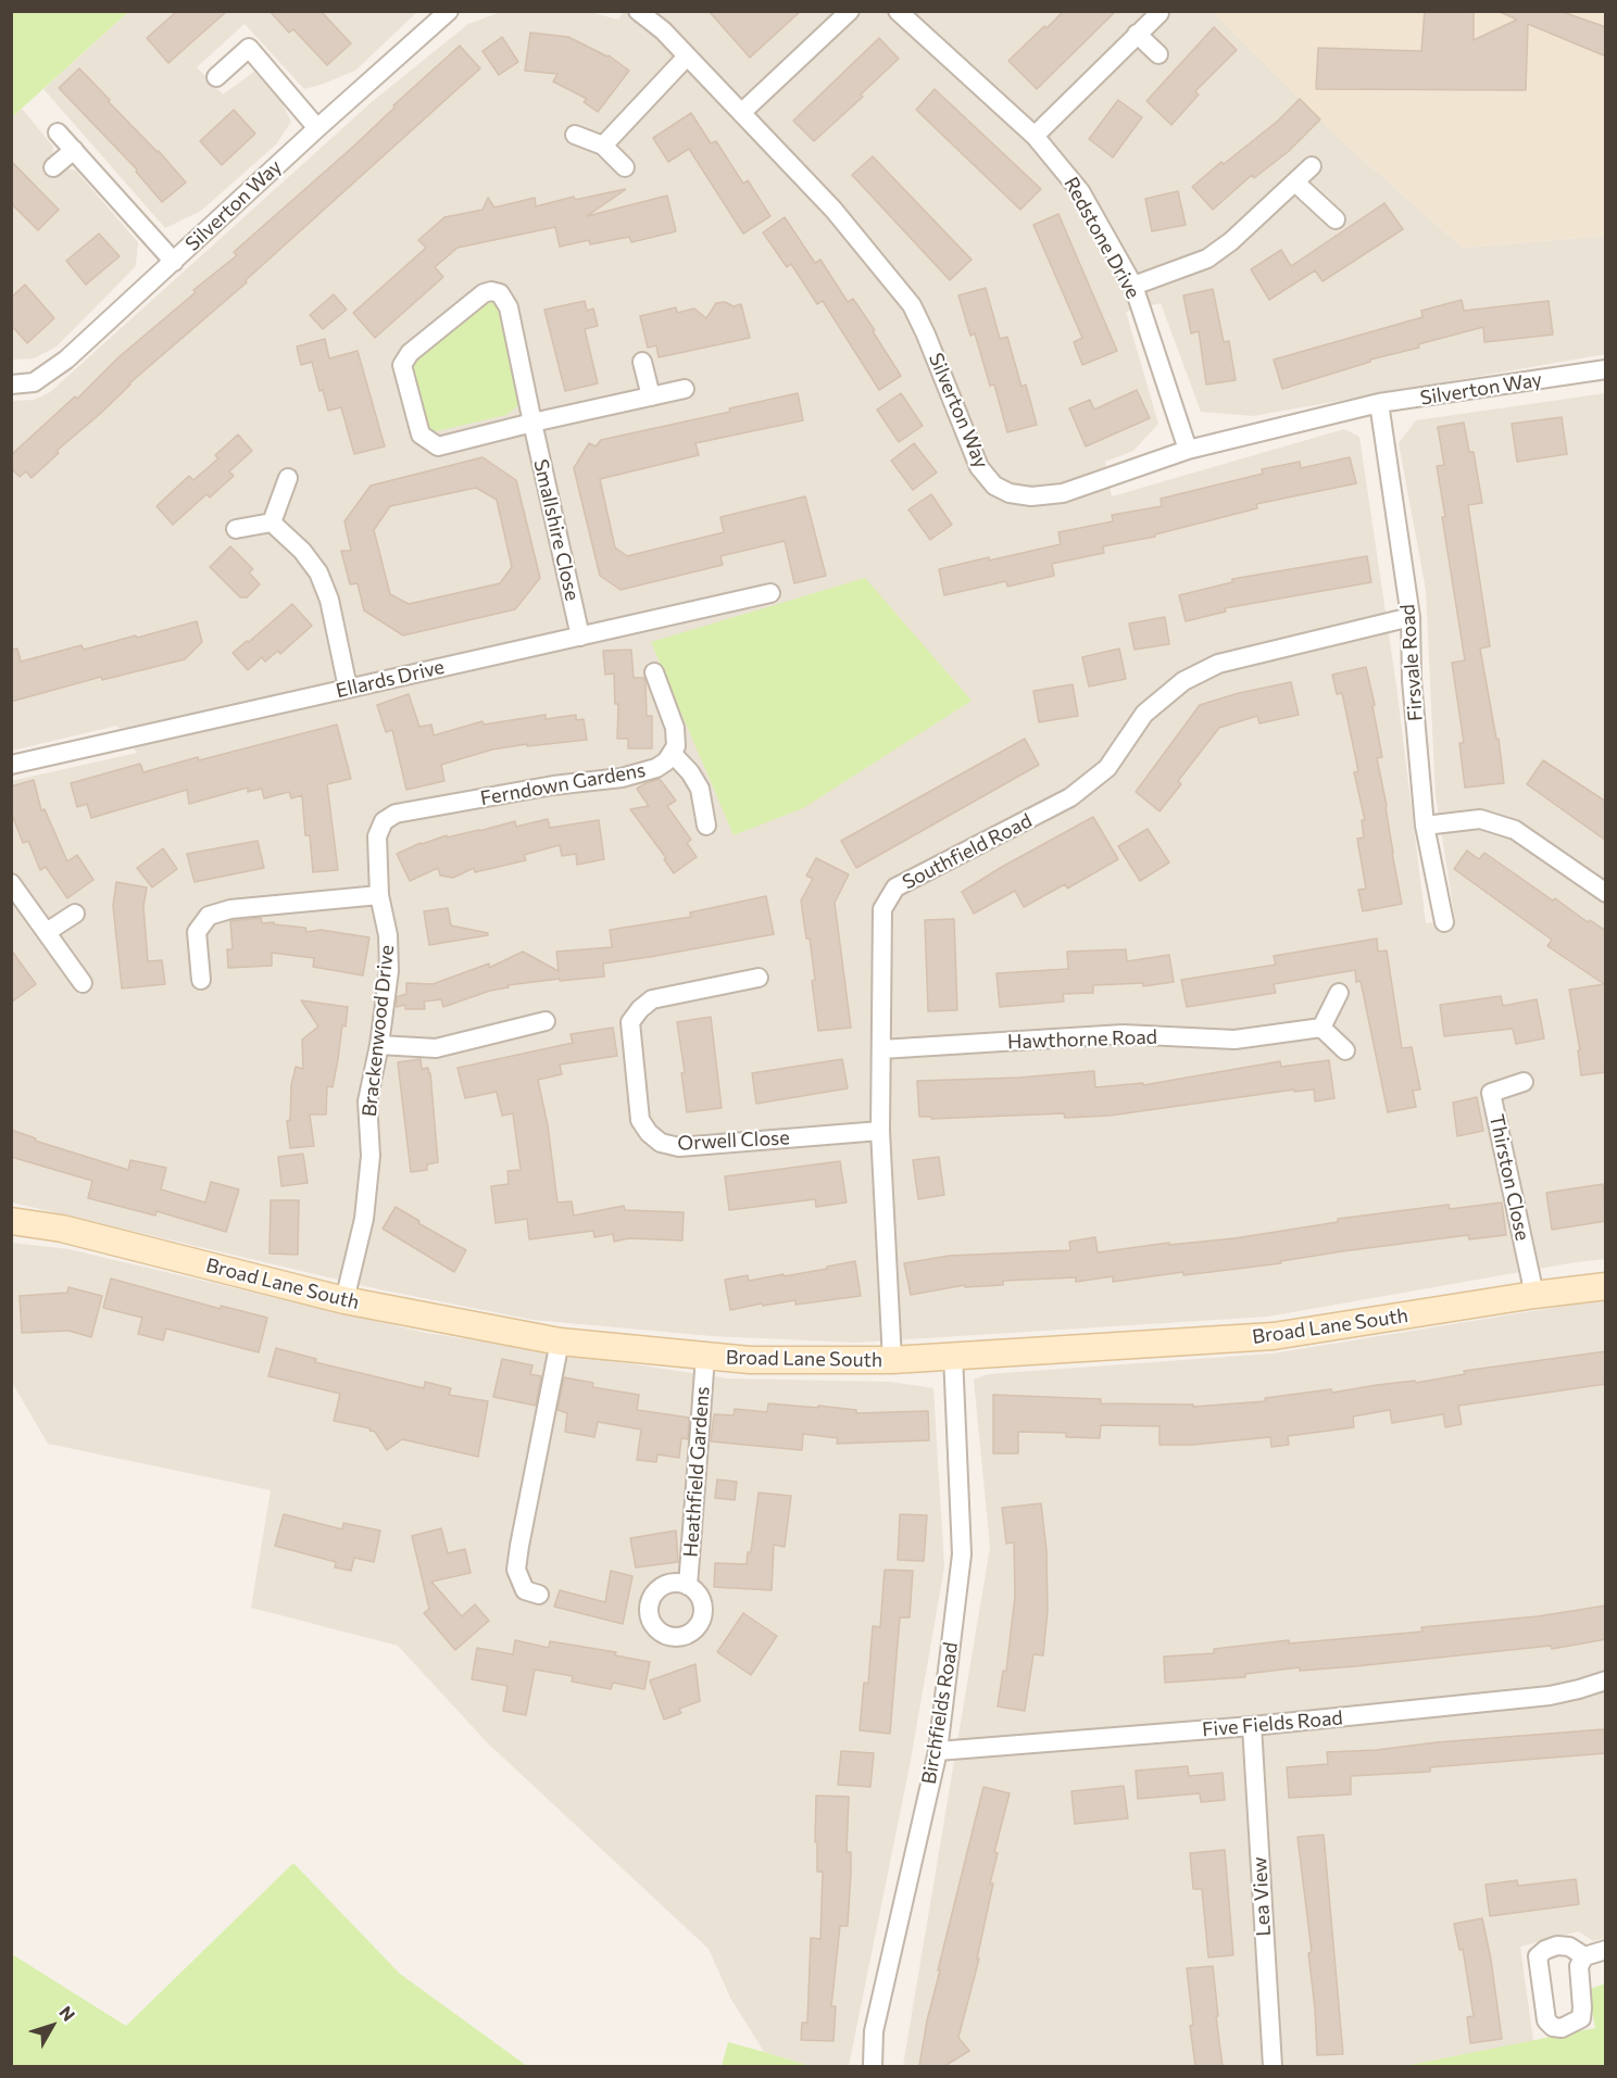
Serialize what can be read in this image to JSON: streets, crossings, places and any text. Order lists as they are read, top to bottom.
{
  "streets": {
    "street": [
      "Silverton Way",
      "Redstone Drive",
      "Smallshire Close",
      "Firsvale Road",
      "Ellards Drive",
      "Ferndown Gardens",
      "Southfield Road",
      "Brackenwood Drive",
      "Hawthorne Road",
      "Orwell Close",
      "Thirston Close",
      "Broad Lane South",
      "Heathfield Gardens",
      "Birchfields Road",
      "Five Fields Road",
      "Lea View"
    ]
  },
  "crossings": [
    ["Silverton Way", "Redstone Drive"],
    ["Silverton Way", "Firsvale Road"],
    ["Smallshire Close", "Ellards Drive"],
    ["Firsvale Road", "Southfield Road"],
    ["Ferndown Gardens", "Brackenwood Drive"],
    ["Southfield Road", "Hawthorne Road"],
    ["Southfield Road", "Orwell Close"],
    ["Southfield Road", "Broad Lane South"],
    ["Brackenwood Drive", "Broad Lane South"],
    ["Thirston Close", "Broad Lane South"],
    ["Broad Lane South", "Heathfield Gardens"],
    ["Broad Lane South", "Birchfields Road"],
    ["Birchfields Road", "Five Fields Road"],
    ["Five Fields Road", "Lea View"]
  ],
  "north": "top right"
}
